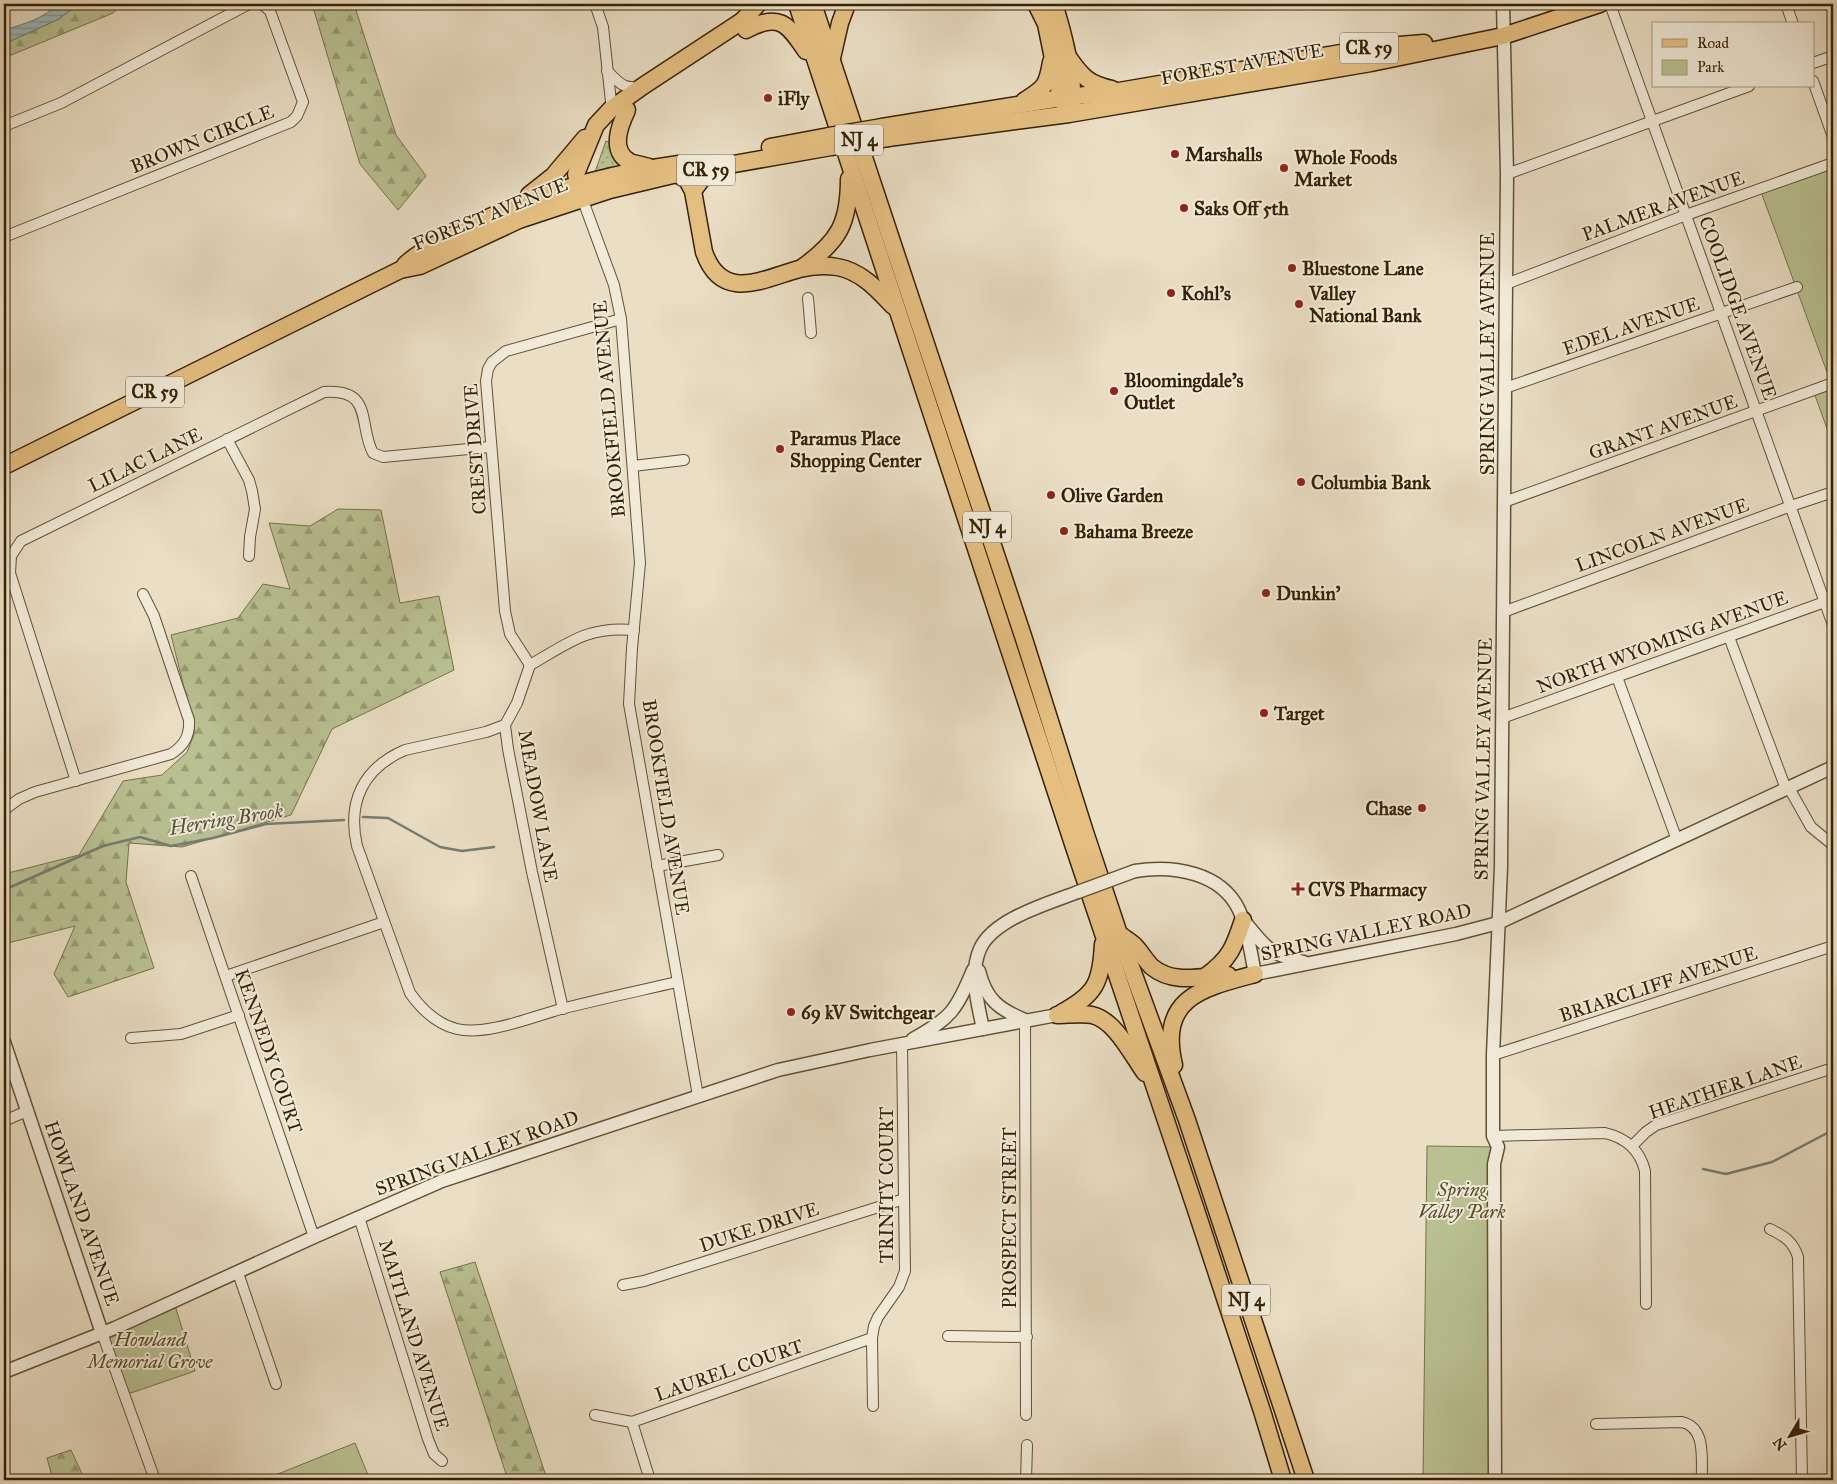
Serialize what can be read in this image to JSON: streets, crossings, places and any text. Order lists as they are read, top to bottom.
{
  "streets": {
    "main road": ["CR 59", "FOREST AVENUE", "NJ 4"],
    "street": [
      "BROWN CIRCLE",
      "PALMER AVENUE",
      "COOLIDGE AVENUE",
      "EDEL AVENUE",
      "SPRING VALLEY AVENUE",
      "BROOKFIELD AVENUE",
      "GRANT AVENUE",
      "CREST DRIVE",
      "LILAC LANE",
      "LINCOLN AVENUE",
      "NORTH WYOMING AVENUE",
      "MEADOW LANE",
      "SPRING VALLEY ROAD",
      "BRIARCLIFF AVENUE",
      "KENNEDY COURT",
      "HEATHER LANE",
      "TRINITY COURT",
      "HOWLAND AVENUE",
      "PROSPECT STREET",
      "DUKE DRIVE",
      "MAITLAND AVENUE",
      "LAUREL COURT"
    ]
  },
  "crossings": [
    ["CR 59", "FOREST AVENUE"],
    ["CR 59", "SPRING VALLEY AVENUE"],
    ["FOREST AVENUE", "SPRING VALLEY AVENUE"],
    ["FOREST AVENUE", "BROOKFIELD AVENUE"],
    ["PALMER AVENUE", "COOLIDGE AVENUE"],
    ["PALMER AVENUE", "SPRING VALLEY AVENUE"],
    ["COOLIDGE AVENUE", "EDEL AVENUE"],
    ["COOLIDGE AVENUE", "GRANT AVENUE"],
    ["COOLIDGE AVENUE", "LINCOLN AVENUE"],
    ["COOLIDGE AVENUE", "NORTH WYOMING AVENUE"],
    ["EDEL AVENUE", "SPRING VALLEY AVENUE"],
    ["SPRING VALLEY AVENUE", "GRANT AVENUE"],
    ["SPRING VALLEY AVENUE", "LINCOLN AVENUE"],
    ["SPRING VALLEY AVENUE", "NORTH WYOMING AVENUE"],
    ["SPRING VALLEY AVENUE", "SPRING VALLEY ROAD"],
    ["SPRING VALLEY AVENUE", "BRIARCLIFF AVENUE"],
    ["BROOKFIELD AVENUE", "CREST DRIVE"],
    ["BROOKFIELD AVENUE", "SPRING VALLEY ROAD"],
    ["CREST DRIVE", "LILAC LANE"],
    ["CREST DRIVE", "MEADOW LANE"],
    ["SPRING VALLEY ROAD", "KENNEDY COURT"],
    ["SPRING VALLEY ROAD", "TRINITY COURT"],
    ["SPRING VALLEY ROAD", "HOWLAND AVENUE"],
    ["SPRING VALLEY ROAD", "PROSPECT STREET"],
    ["SPRING VALLEY ROAD", "MAITLAND AVENUE"],
    ["TRINITY COURT", "DUKE DRIVE"],
    ["TRINITY COURT", "LAUREL COURT"]
  ],
  "water": ["Herring Brook"],
  "parks": ["Spring Valley Park", "Howland Memorial Grove"],
  "places": {
    "other": [
      "iFly",
      "Marshalls",
      "Whole Foods Market",
      "Saks Off 5th",
      "Bluestone Lane",
      "Kohl's",
      "Valley National Bank",
      "Bloomingdale's Outlet",
      "Paramus Place Shopping Center",
      "Columbia Bank",
      "Olive Garden",
      "Bahama Breeze",
      "Dunkin'",
      "Target",
      "Chase",
      "69 kV Switchgear"
    ],
    "health": ["CVS Pharmacy"]
  },
  "legend": ["Road", "Park"],
  "north": "bottom left"
}
